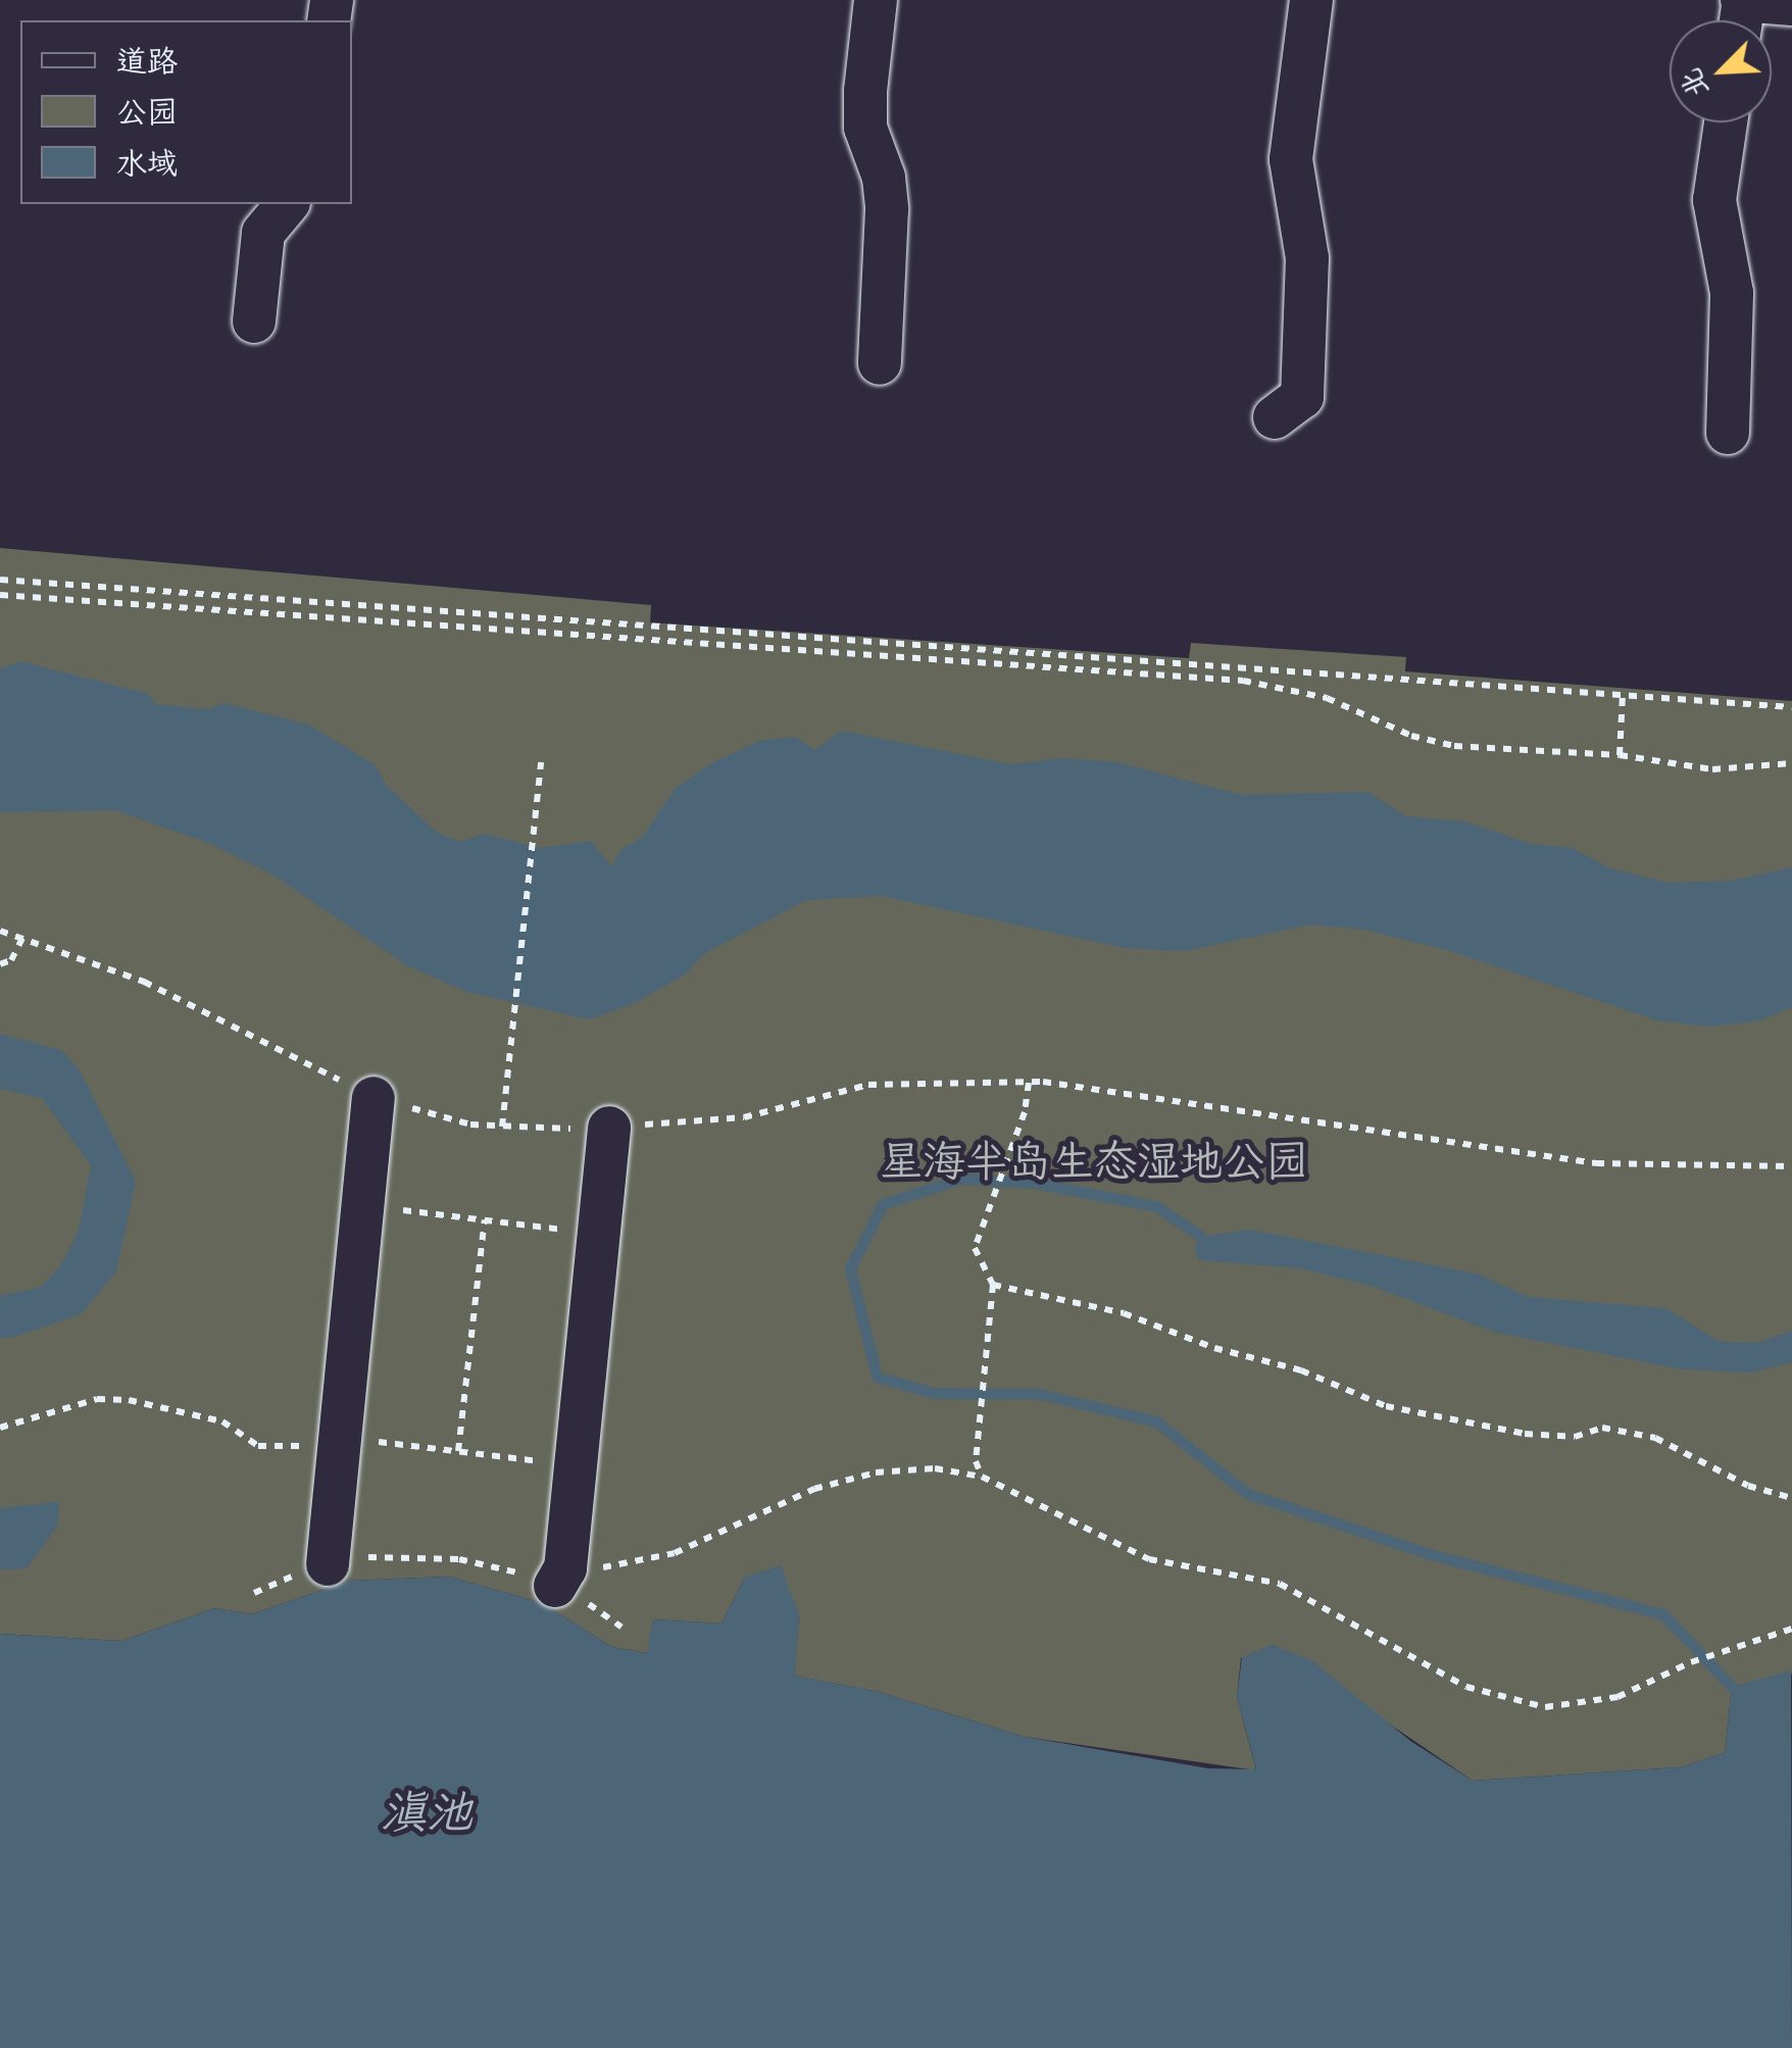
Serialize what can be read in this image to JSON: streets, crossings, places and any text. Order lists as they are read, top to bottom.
{
  "water": ["滇池"],
  "parks": ["星海半岛生态湿地公园"],
  "legend": ["道路", "公园", "水域"],
  "north": "bottom left"
}
